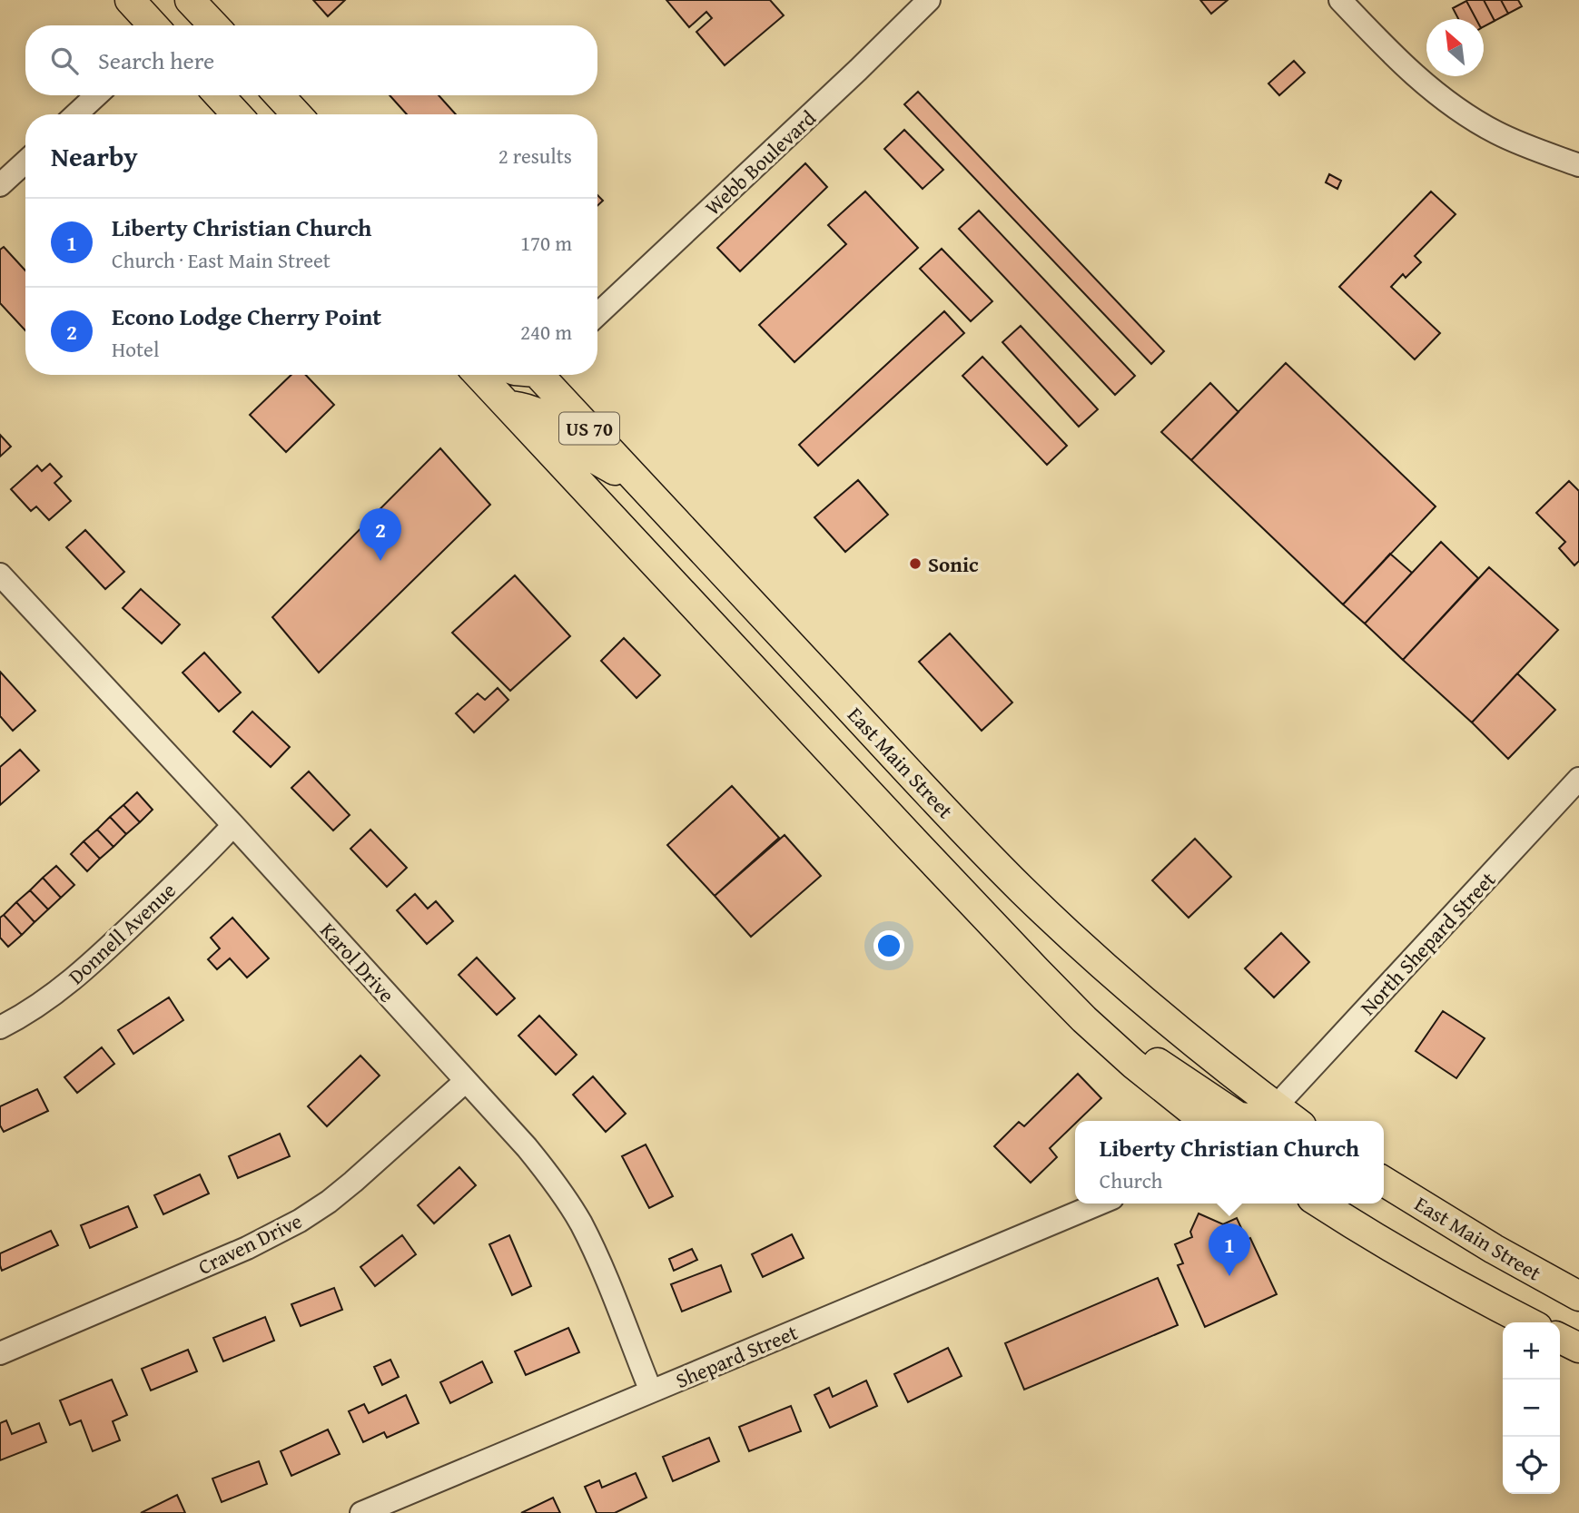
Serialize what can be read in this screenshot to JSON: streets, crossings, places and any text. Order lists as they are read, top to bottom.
{
  "streets": {
    "main road": ["US 70", "East Main Street"],
    "street": [
      "Webb Boulevard",
      "Donnell Avenue",
      "North Shepard Street",
      "Karol Drive",
      "Craven Drive",
      "Shepard Street"
    ]
  },
  "crossings": [
    ["East Main Street", "North Shepard Street"],
    ["Donnell Avenue", "Karol Drive"],
    ["Karol Drive", "Craven Drive"],
    ["Karol Drive", "Shepard Street"]
  ],
  "places": ["Sonic"],
  "north": "top left",
  "page": {
    "search": "Search here",
    "heading": ["Nearby", "2 results"],
    "list": [
      {
        "mark": "1",
        "name": "Liberty Christian Church",
        "note": "Church · East Main Street",
        "value": "170 m"
      },
      {
        "mark": "2",
        "name": "Econo Lodge Cherry Point",
        "note": "Hotel",
        "value": "240 m"
      }
    ],
    "pins": ["2", "1"],
    "popup": ["Liberty Christian Church", "Church"],
    "map_buttons": ["+", "−"]
  }
}
